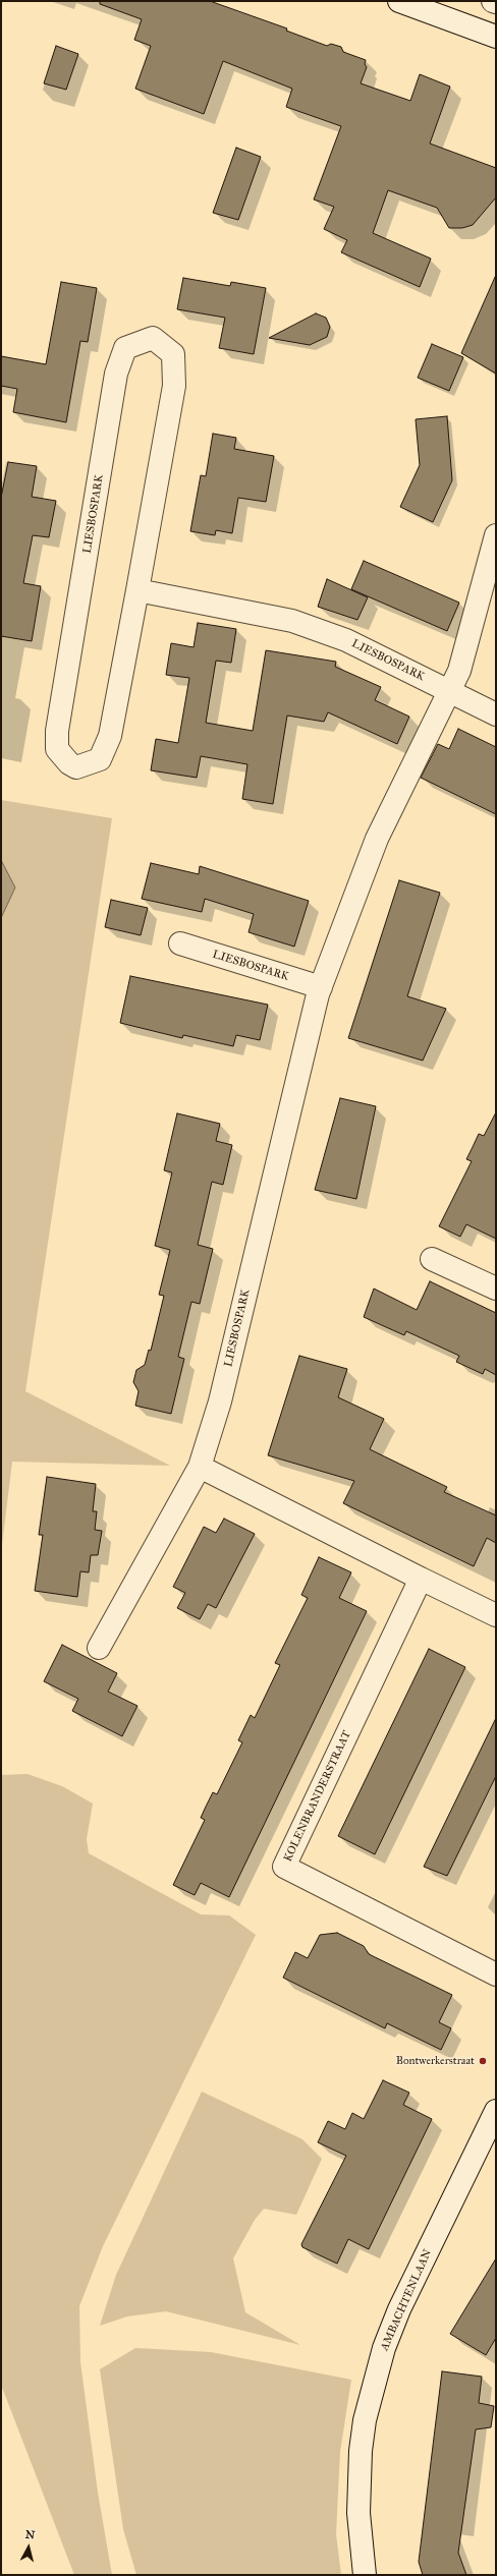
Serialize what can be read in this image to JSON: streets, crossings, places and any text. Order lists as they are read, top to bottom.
{
  "streets": {
    "street": ["LIESBOSPARK", "KOLENBRANDERSTRAAT", "AMBACHTENLAAN"]
  },
  "places": ["Bontwerkerstraat"],
  "north": "top"
}
